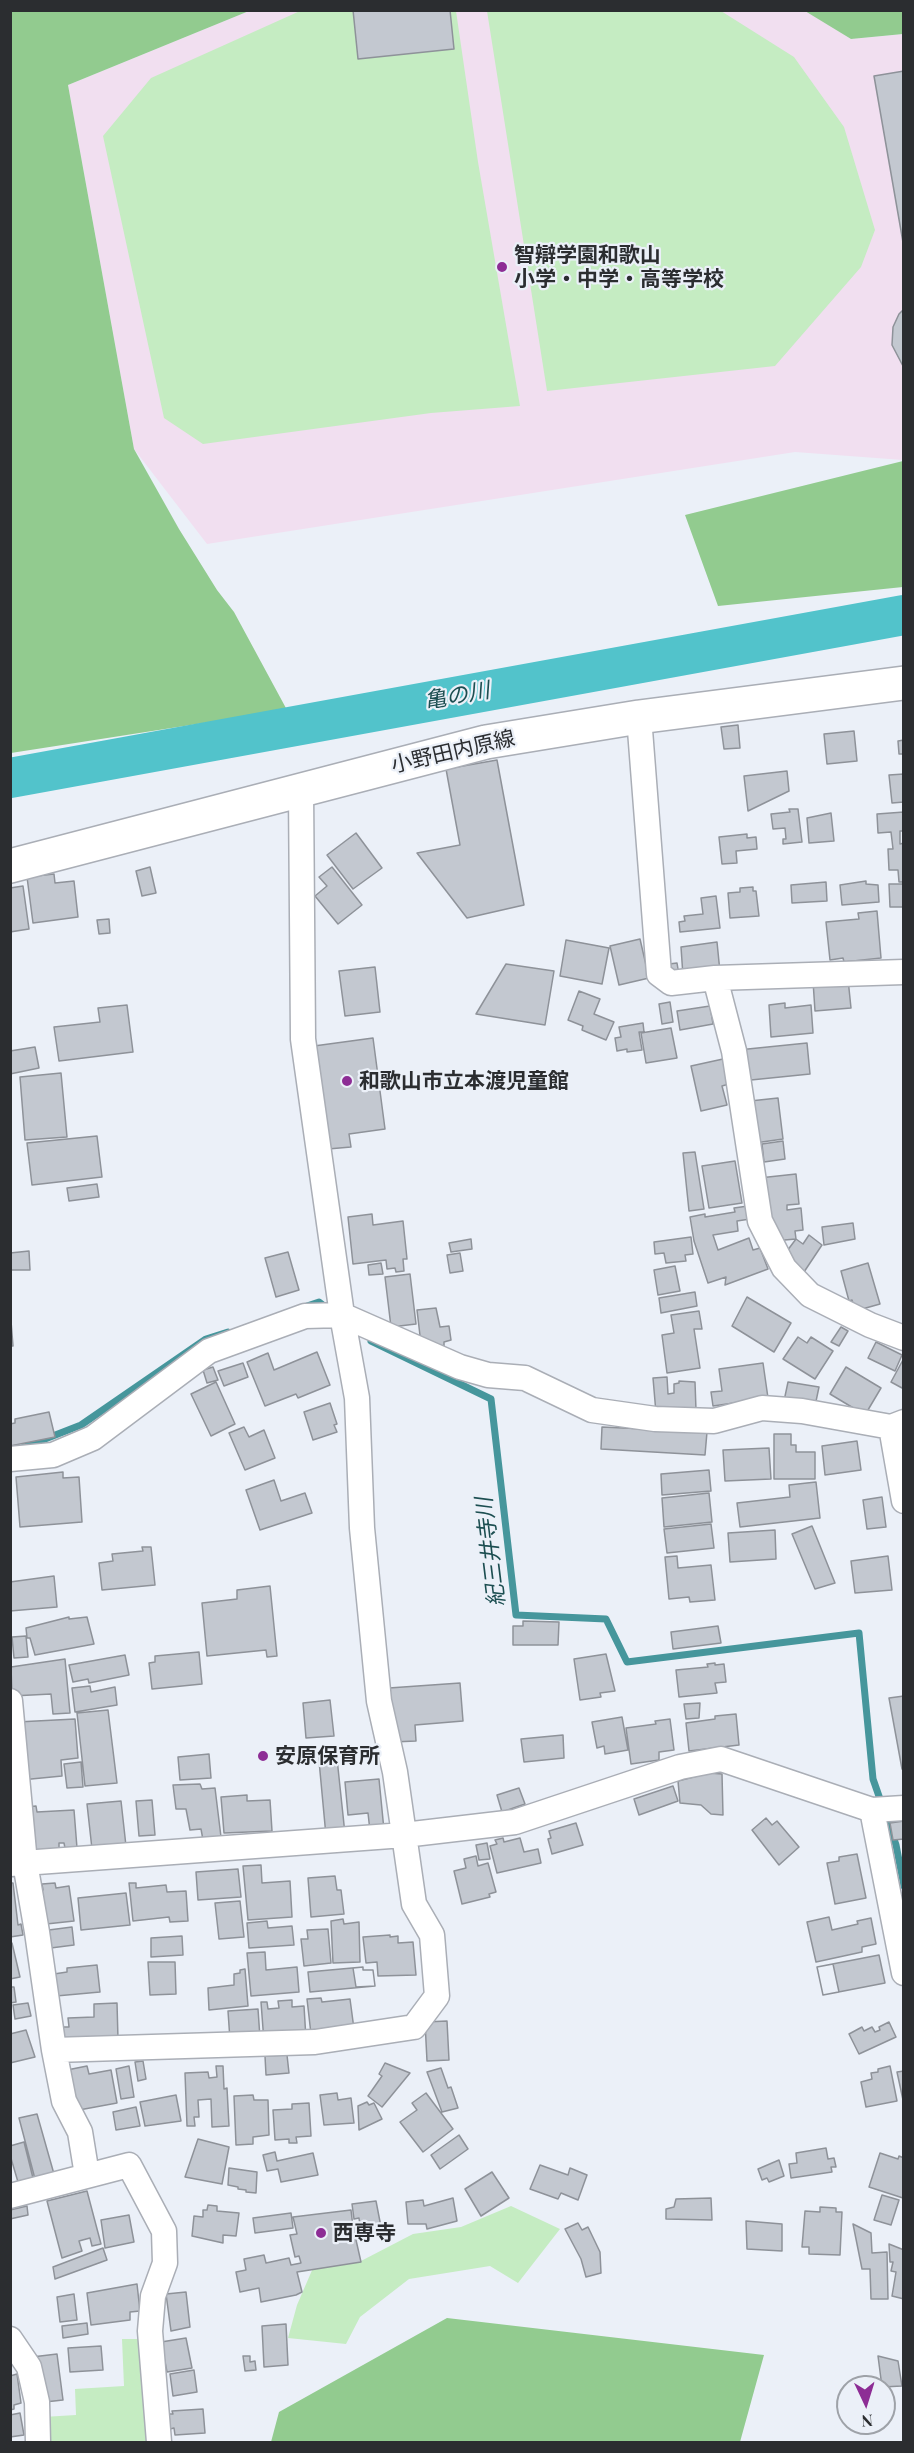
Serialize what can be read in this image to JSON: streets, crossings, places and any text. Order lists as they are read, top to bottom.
{
  "streets": {
    "main road": ["小野田内原線"]
  },
  "water": ["亀の川", "紀三井寺川"],
  "places": [
    "智辯学園和歌山 小学・中学・高等学校",
    "和歌山市立本渡児童館",
    "安原保育所",
    "西専寺"
  ],
  "north": "bottom"
}
